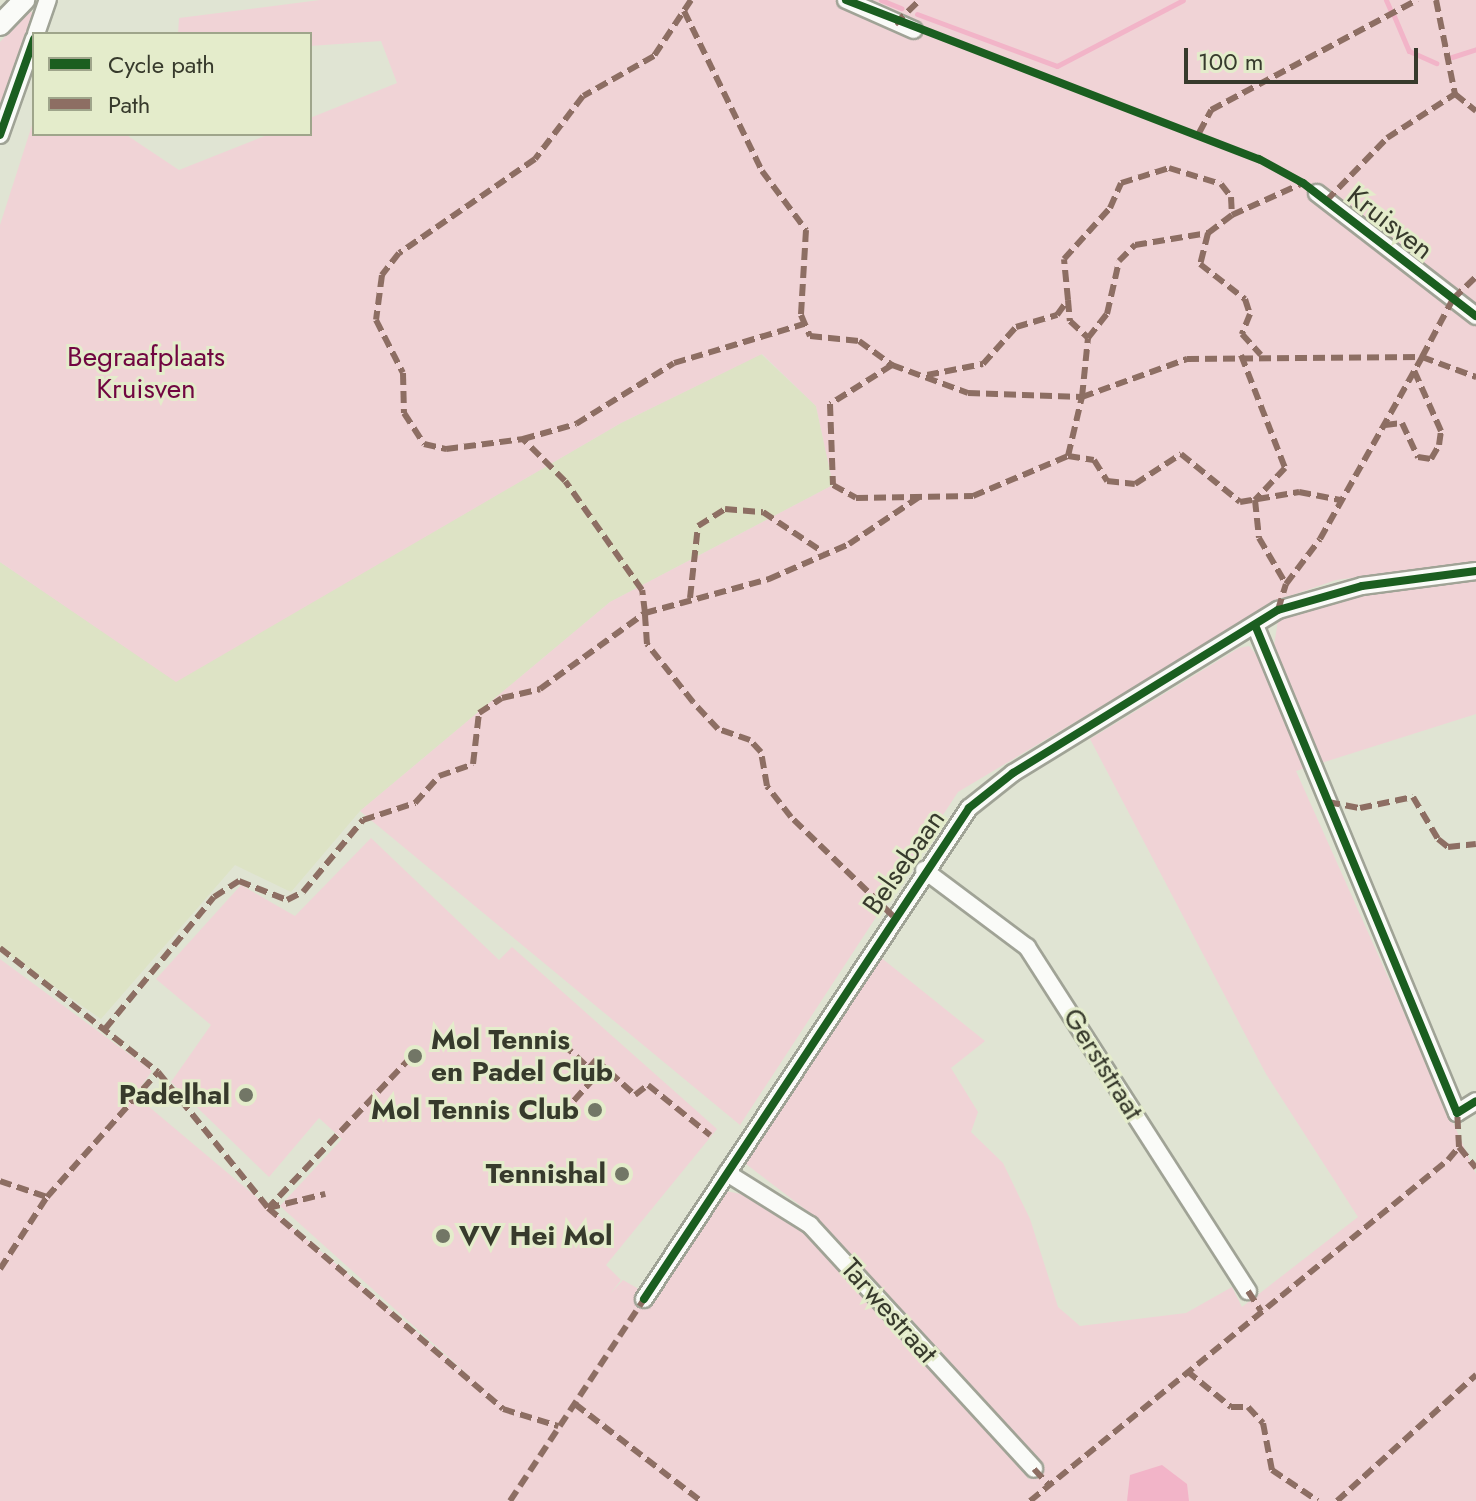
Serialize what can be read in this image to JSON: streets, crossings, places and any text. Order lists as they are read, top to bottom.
{
  "streets": {
    "street": [
      "Kruisven",
      "Belsebaan",
      "Gerststraat",
      "Tarwestraat"
    ]
  },
  "crossings": [
    ["Belsebaan", "Gerststraat"],
    ["Belsebaan", "Tarwestraat"]
  ],
  "parks": ["Begraafplaats Kruisven"],
  "places": [
    "Mol Tennis en Padel Club",
    "Padelhal",
    "Mol Tennis Club",
    "Tennishal",
    "VV Hei Mol"
  ],
  "legend": ["Cycle path", "Path"],
  "scale_bar": "100 m"
}
